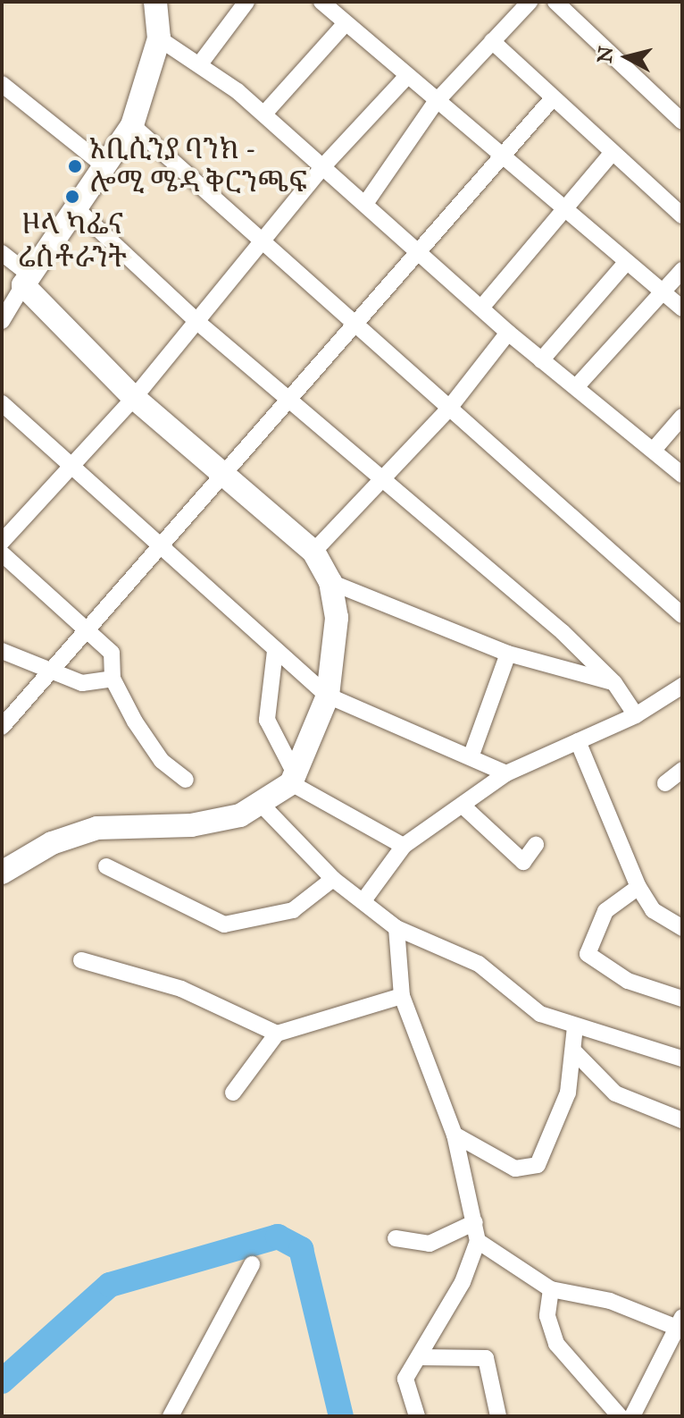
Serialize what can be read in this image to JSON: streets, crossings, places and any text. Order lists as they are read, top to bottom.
{
  "places": ["አቢሲንያ ባንክ - ሎሚ ሜዳ ቅርንጫፍ", "ዞላ ካፌና ሬስቶራንት"],
  "north": "left"
}
